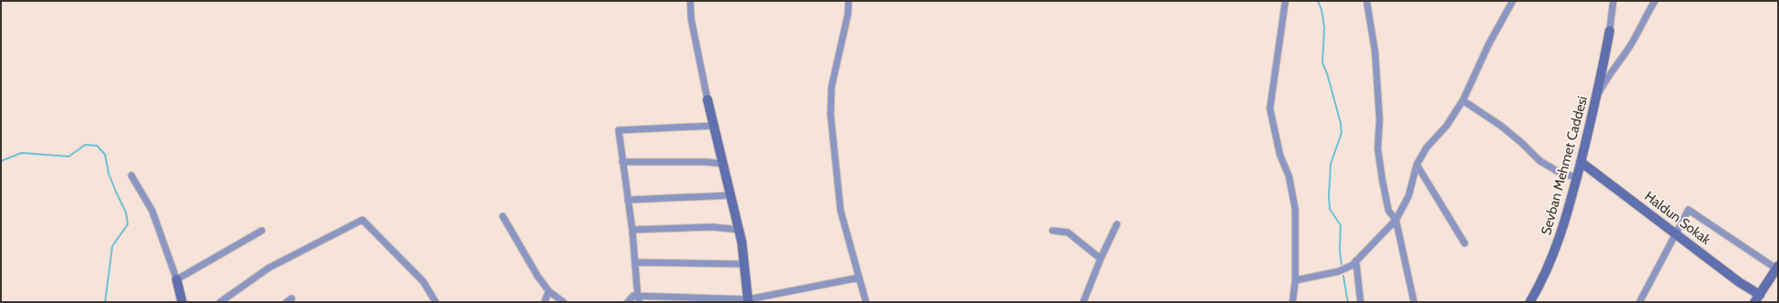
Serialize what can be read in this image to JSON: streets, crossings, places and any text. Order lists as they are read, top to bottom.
{
  "streets": {
    "street": ["Sevban Mehmet Caddesi", "Haldun Sokak"]
  },
  "crossings": [
    ["Sevban Mehmet Caddesi", "Haldun Sokak"]
  ]
}
